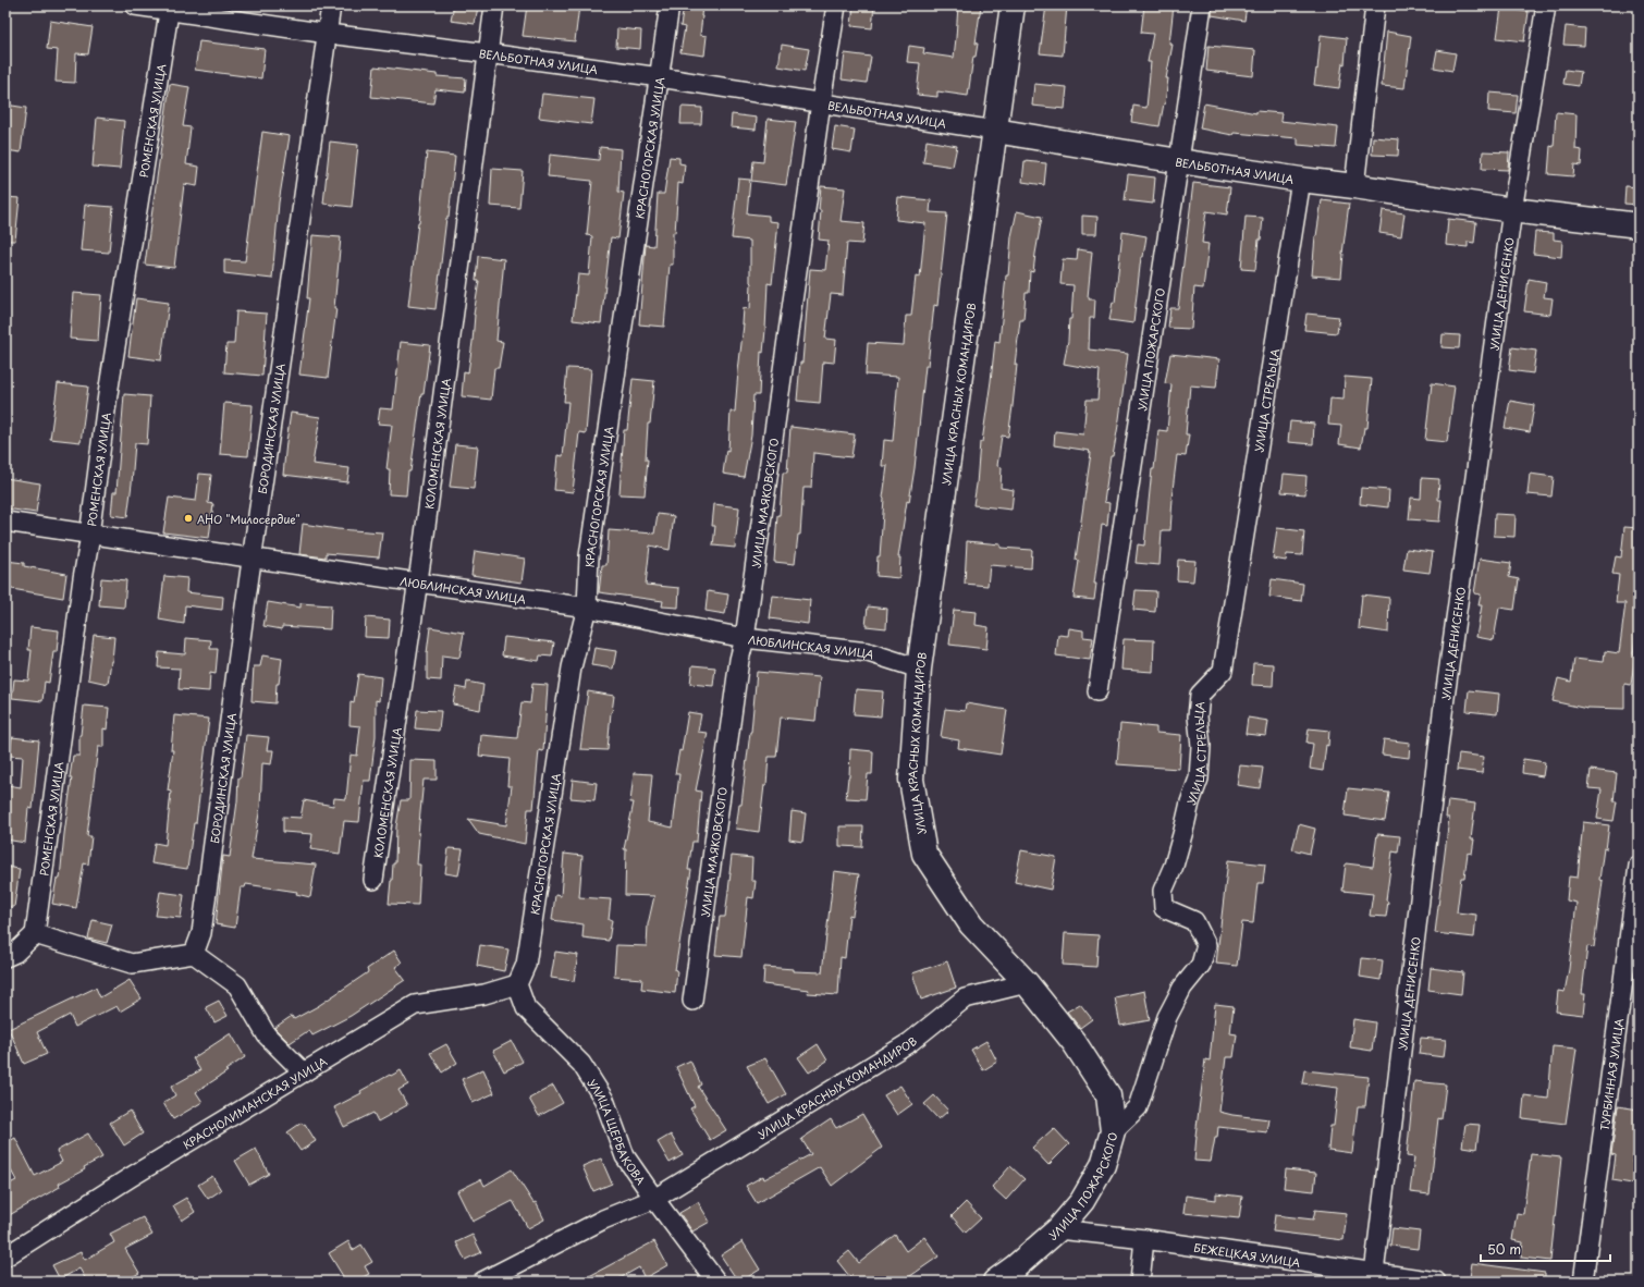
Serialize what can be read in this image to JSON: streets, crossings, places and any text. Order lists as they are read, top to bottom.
{
  "streets": {
    "street": [
      "ВЕЛЬБОТНАЯ УЛИЦА",
      "РОМЕНСКАЯ УЛИЦА",
      "КРАСНОГОРСКАЯ УЛИЦА",
      "УЛИЦА ДЕНИСЕНКО",
      "УЛИЦА ПОЖАРСКОГО",
      "УЛИЦА КРАСНЫХ КОМАНДИРОВ",
      "УЛИЦА СТРЕЛЬЦА",
      "БОРОДИНСКАЯ УЛИЦА",
      "КОЛОМЕНСКАЯ УЛИЦА",
      "УЛИЦА МАЯКОВСКОГО",
      "ЛЮБЛИНСКАЯ УЛИЦА",
      "ТУРБИННАЯ УЛИЦА",
      "КРАСНОЛИМАНСКАЯ УЛИЦА",
      "УЛИЦА ЩЕРБАКОВА",
      "БЕЖЕЦКАЯ УЛИЦА"
    ]
  },
  "crossings": [
    ["ВЕЛЬБОТНАЯ УЛИЦА", "РОМЕНСКАЯ УЛИЦА"],
    ["ВЕЛЬБОТНАЯ УЛИЦА", "КРАСНОГОРСКАЯ УЛИЦА"],
    ["ВЕЛЬБОТНАЯ УЛИЦА", "УЛИЦА ДЕНИСЕНКО"],
    ["ВЕЛЬБОТНАЯ УЛИЦА", "УЛИЦА ПОЖАРСКОГО"],
    ["ВЕЛЬБОТНАЯ УЛИЦА", "УЛИЦА КРАСНЫХ КОМАНДИРОВ"],
    ["ВЕЛЬБОТНАЯ УЛИЦА", "УЛИЦА СТРЕЛЬЦА"],
    ["ВЕЛЬБОТНАЯ УЛИЦА", "БОРОДИНСКАЯ УЛИЦА"],
    ["ВЕЛЬБОТНАЯ УЛИЦА", "КОЛОМЕНСКАЯ УЛИЦА"],
    ["ВЕЛЬБОТНАЯ УЛИЦА", "УЛИЦА МАЯКОВСКОГО"],
    ["РОМЕНСКАЯ УЛИЦА", "ЛЮБЛИНСКАЯ УЛИЦА"],
    ["КРАСНОГОРСКАЯ УЛИЦА", "ЛЮБЛИНСКАЯ УЛИЦА"],
    ["КРАСНОГОРСКАЯ УЛИЦА", "КРАСНОЛИМАНСКАЯ УЛИЦА"],
    ["КРАСНОГОРСКАЯ УЛИЦА", "УЛИЦА ЩЕРБАКОВА"],
    ["УЛИЦА ДЕНИСЕНКО", "БЕЖЕЦКАЯ УЛИЦА"],
    ["УЛИЦА ПОЖАРСКОГО", "УЛИЦА КРАСНЫХ КОМАНДИРОВ"],
    ["УЛИЦА ПОЖАРСКОГО", "УЛИЦА СТРЕЛЬЦА"],
    ["УЛИЦА ПОЖАРСКОГО", "БЕЖЕЦКАЯ УЛИЦА"],
    ["УЛИЦА КРАСНЫХ КОМАНДИРОВ", "ЛЮБЛИНСКАЯ УЛИЦА"],
    ["УЛИЦА КРАСНЫХ КОМАНДИРОВ", "УЛИЦА ЩЕРБАКОВА"],
    ["БОРОДИНСКАЯ УЛИЦА", "ЛЮБЛИНСКАЯ УЛИЦА"],
    ["КОЛОМЕНСКАЯ УЛИЦА", "ЛЮБЛИНСКАЯ УЛИЦА"],
    ["УЛИЦА МАЯКОВСКОГО", "ЛЮБЛИНСКАЯ УЛИЦА"],
    ["КРАСНОЛИМАНСКАЯ УЛИЦА", "УЛИЦА ЩЕРБАКОВА"]
  ],
  "places": ["АНО \"Милосердие\""],
  "scale_bar": "50 m"
}
